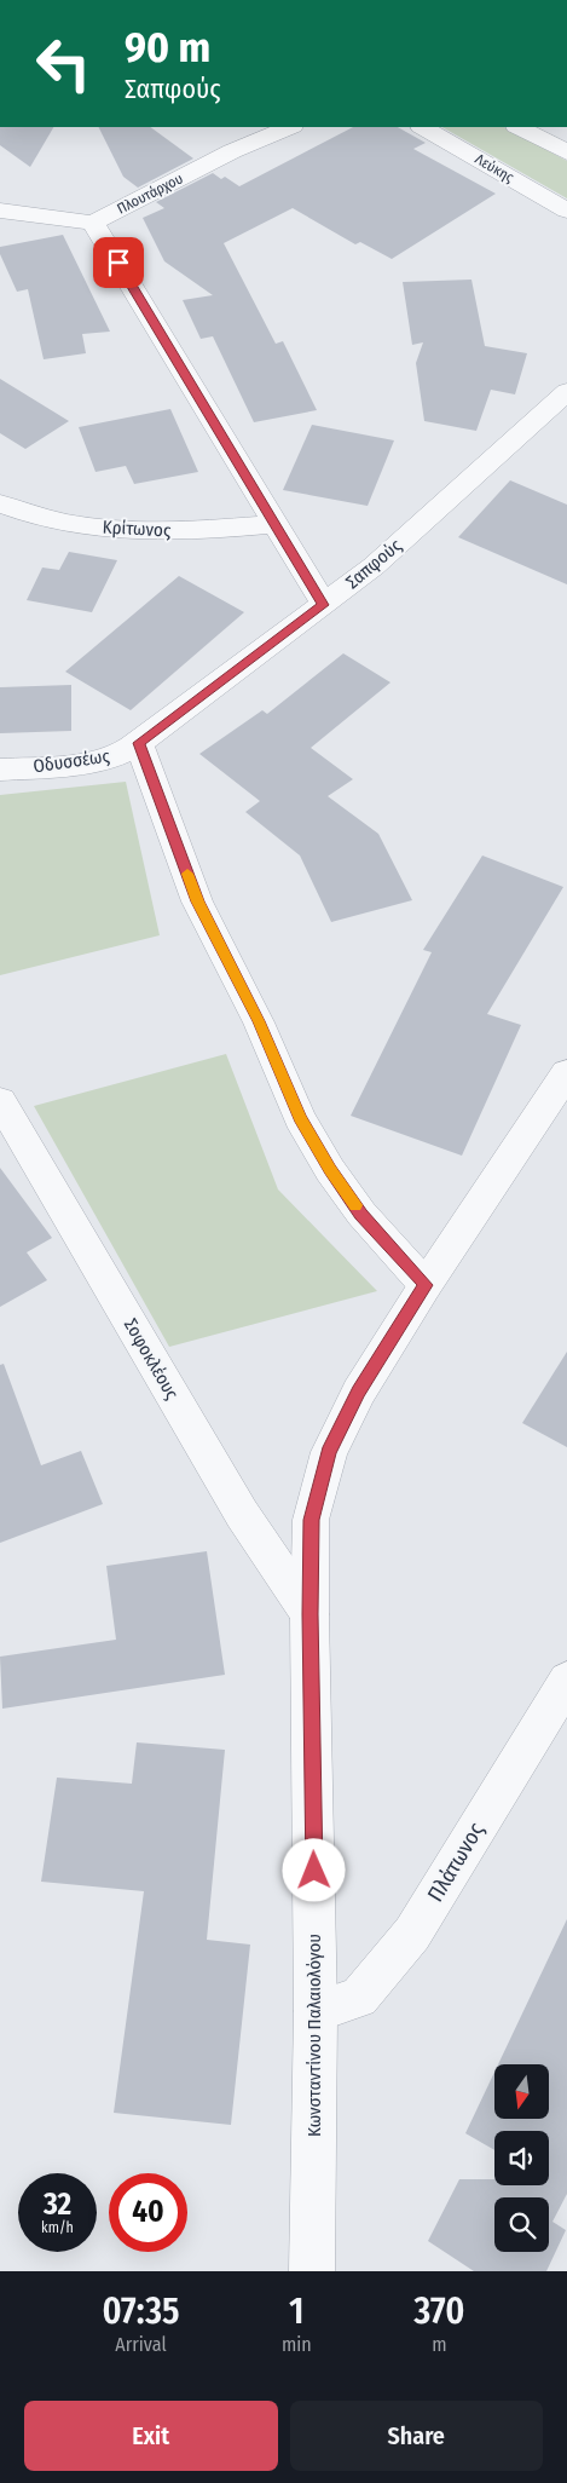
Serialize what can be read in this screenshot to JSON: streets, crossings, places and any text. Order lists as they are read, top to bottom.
{
  "streets": {
    "street": [
      "Λεύκης",
      "Πλουτάρχου",
      "Κρίτωνος",
      "Σαπφούς",
      "Οδυσσέως",
      "Σοφοκλέους",
      "Πλάτωνος",
      "Κωνσταντίνου Παλαιολόγου"
    ]
  },
  "crossings": [
    ["Σαπφούς", "Οδυσσέως"],
    ["Σοφοκλέους", "Κωνσταντίνου Παλαιολόγου"],
    ["Πλάτωνος", "Κωνσταντίνου Παλαιολόγου"]
  ],
  "north": "bottom",
  "page": {
    "turn": ["90 m", "Σαπφούς"],
    "speed": "32 km/h",
    "limit": "40",
    "eta": [
      "07:35",
      "Arrival",
      "1",
      "min",
      "370",
      "m"
    ],
    "buttons": ["Exit", "Share"]
  }
}
